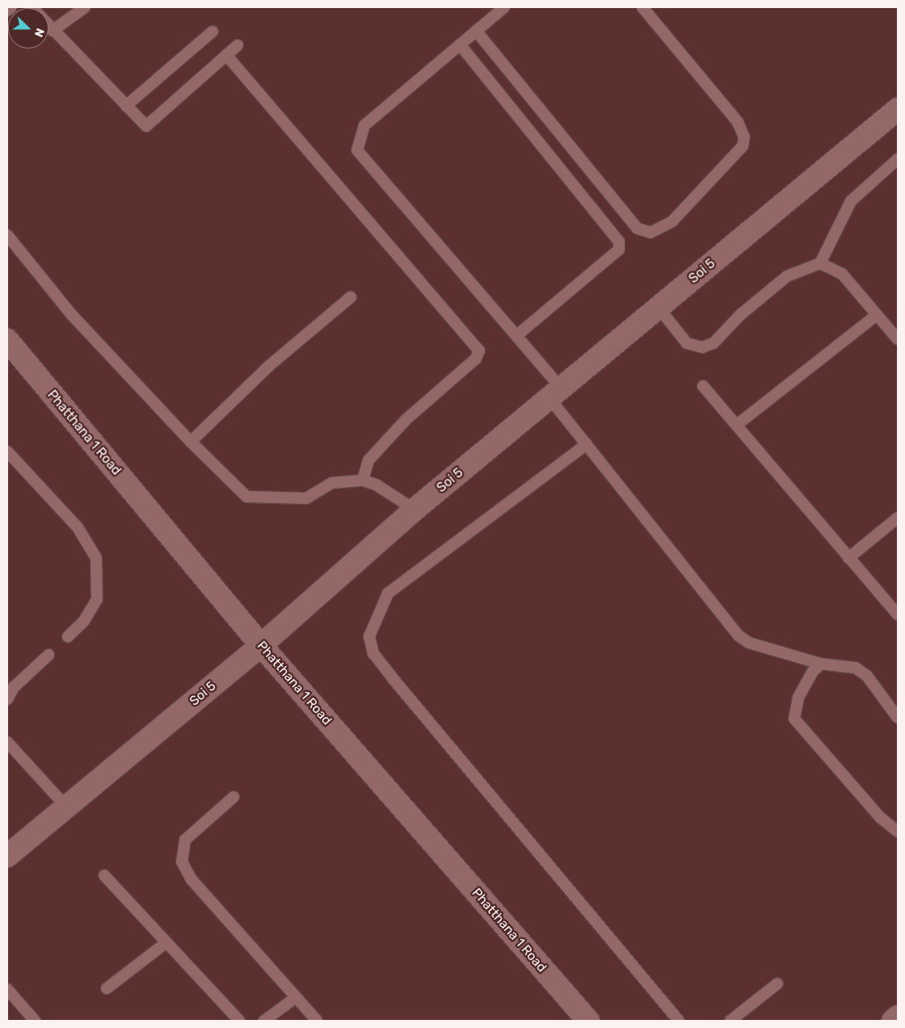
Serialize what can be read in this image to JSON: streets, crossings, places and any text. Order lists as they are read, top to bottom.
{
  "streets": {
    "street": ["Soi 5", "Phatthana 1 Road"]
  },
  "crossings": [
    ["Soi 5", "Phatthana 1 Road"]
  ],
  "north": "right"
}
